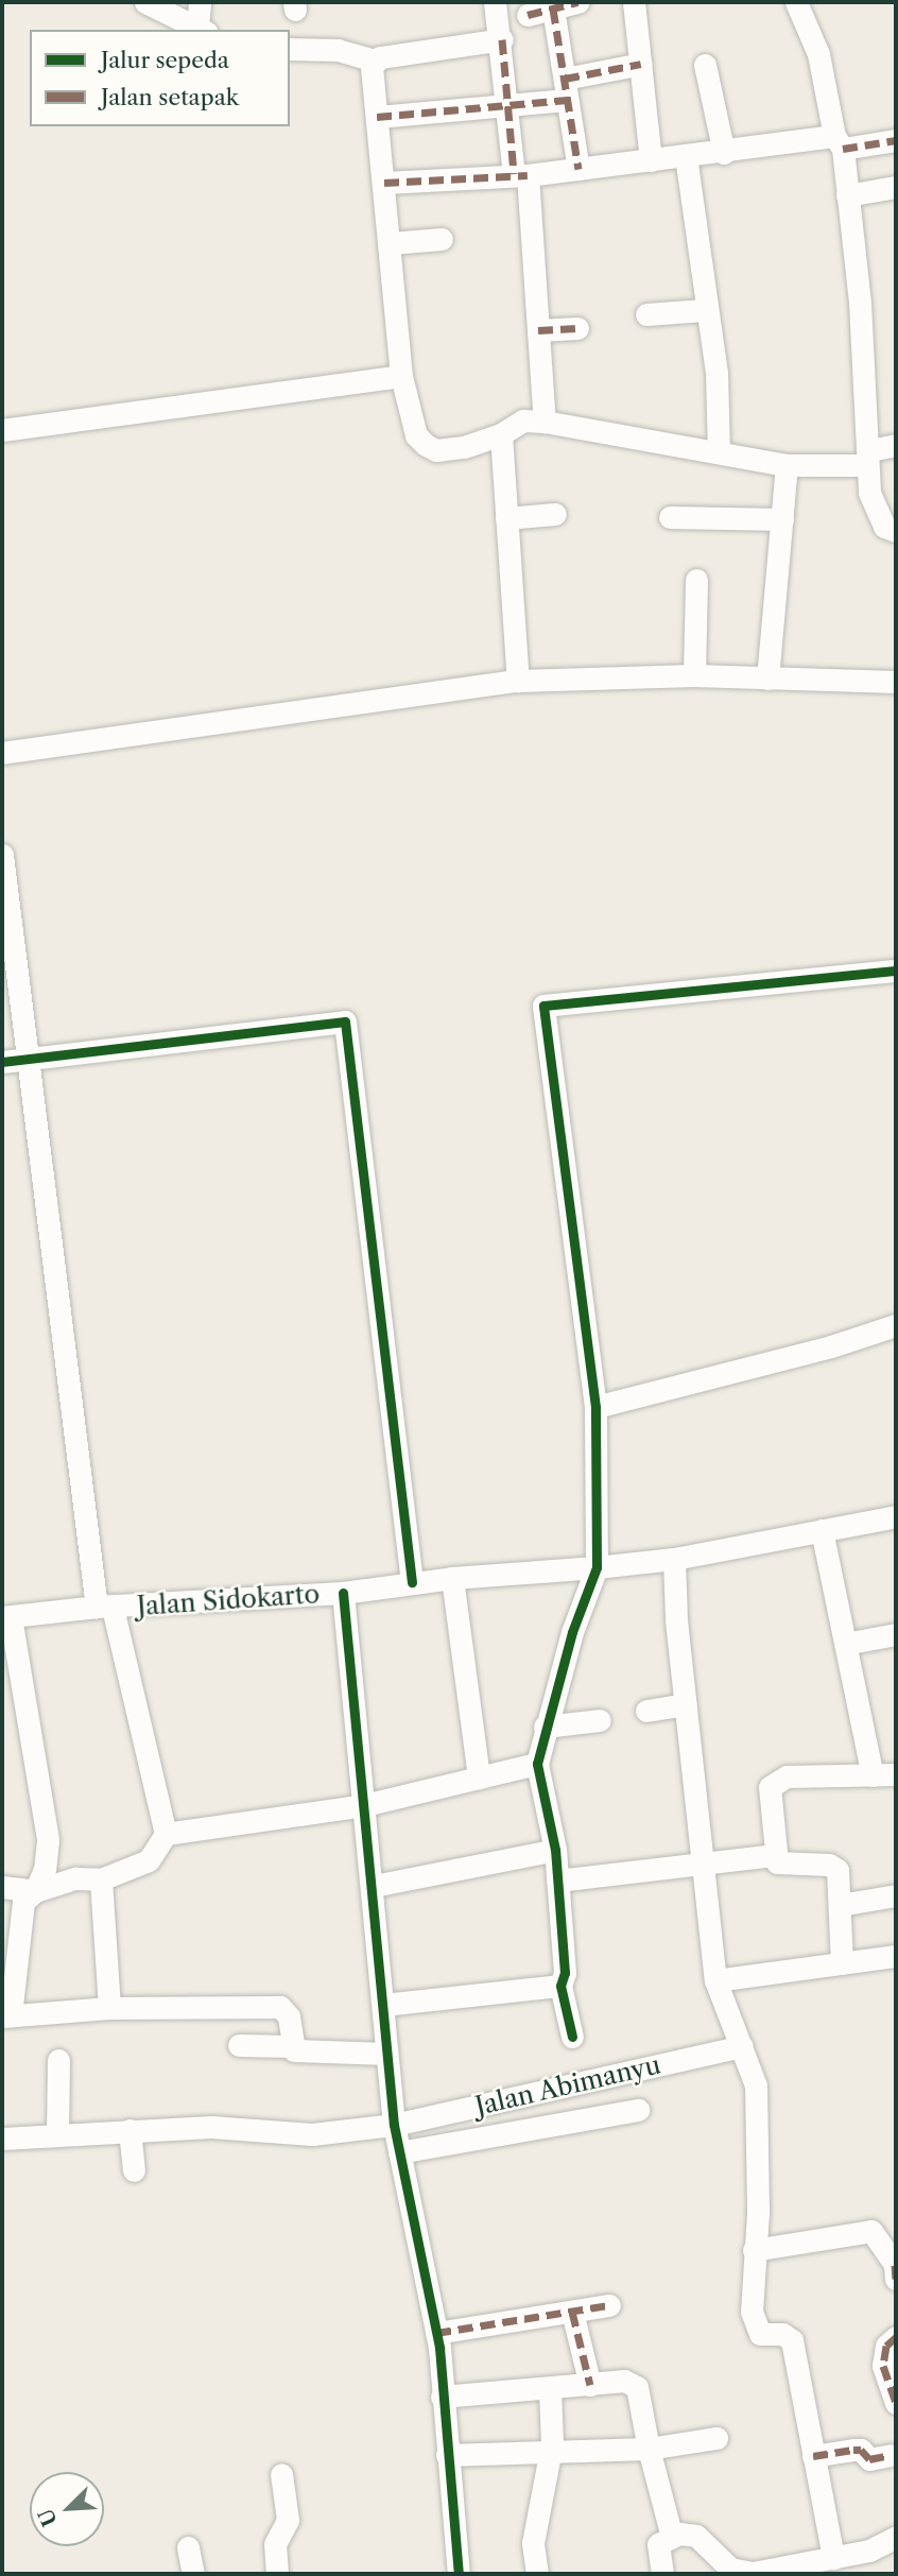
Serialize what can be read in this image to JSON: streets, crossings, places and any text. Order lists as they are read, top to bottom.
{
  "streets": {
    "street": ["Jalan Sidokarto", "Jalan Abimanyu"]
  },
  "legend": ["Jalur sepeda", "Jalan setapak"],
  "north": "bottom left"
}
